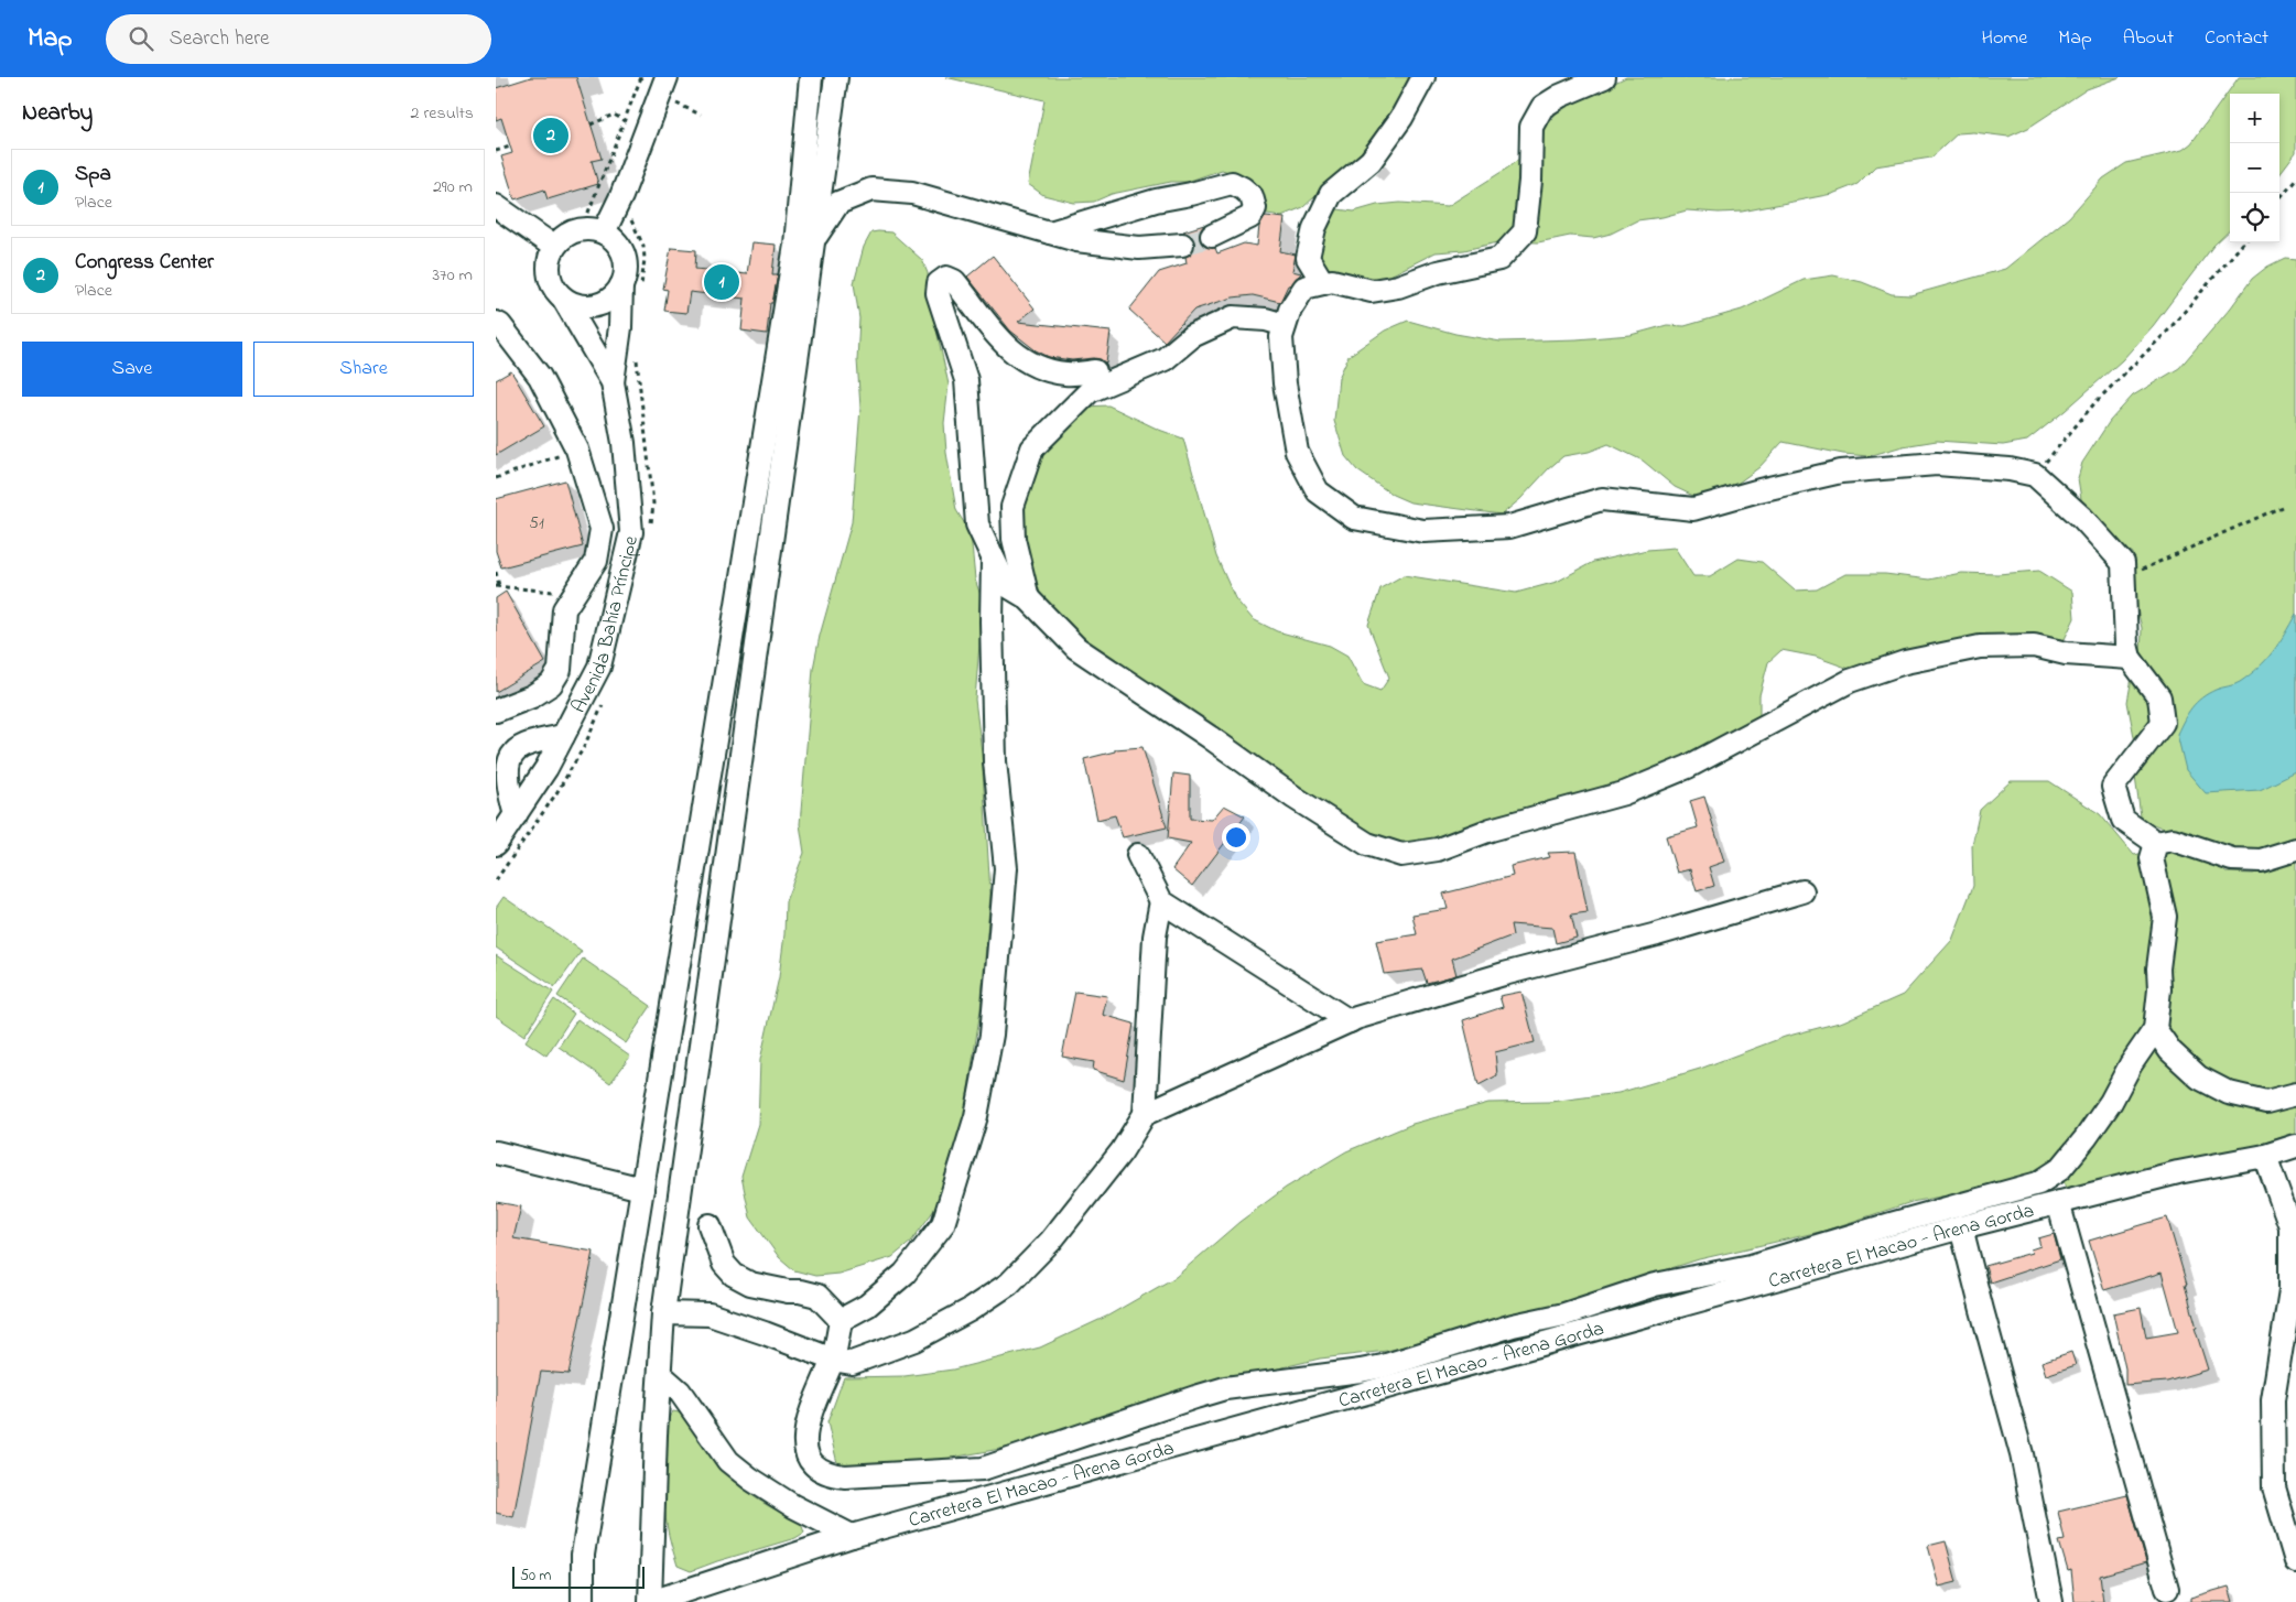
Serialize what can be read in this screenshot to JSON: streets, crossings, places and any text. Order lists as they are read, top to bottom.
{
  "streets": {
    "street": ["Avenida Bahía Príncipe", "Carretera El Macao - Arena Gorda"]
  },
  "house_numbers": ["51"],
  "scale_bar": "50 m",
  "page": {
    "header": "Map",
    "search": "Search here",
    "nav": [
      "Home",
      "Map",
      "About",
      "Contact"
    ],
    "heading": ["Nearby", "2 results"],
    "map_buttons": ["+", "−"],
    "pins": ["2", "1"],
    "list": [
      {
        "mark": "1",
        "name": "Spa",
        "note": "Place",
        "value": "290 m"
      },
      {
        "mark": "2",
        "name": "Congress Center",
        "note": "Place",
        "value": "370 m"
      }
    ],
    "buttons": ["Save", "Share"],
    "scale": "50 m"
  }
}
